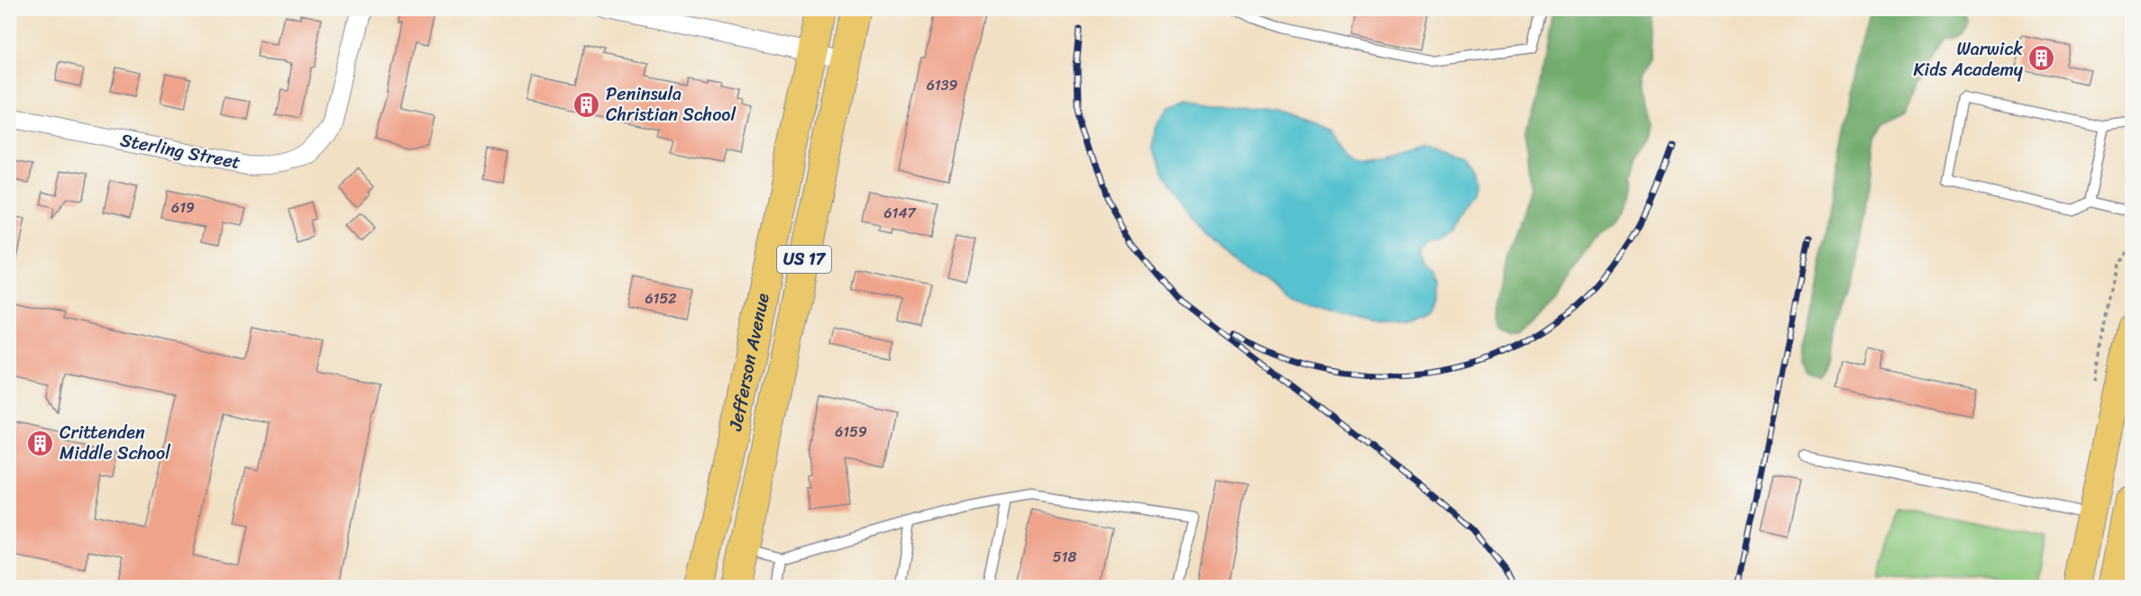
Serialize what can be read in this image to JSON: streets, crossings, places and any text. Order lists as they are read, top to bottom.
{
  "streets": {
    "main road": ["US 17", "Jefferson Avenue"],
    "street": ["Sterling Street"]
  },
  "places": {
    "building": ["Warwick Kids Academy", "Peninsula Christian School", "Crittenden Middle School"]
  },
  "house_numbers": [
    "6139",
    "619",
    "6147",
    "6152",
    "6159",
    "518"
  ]
}
